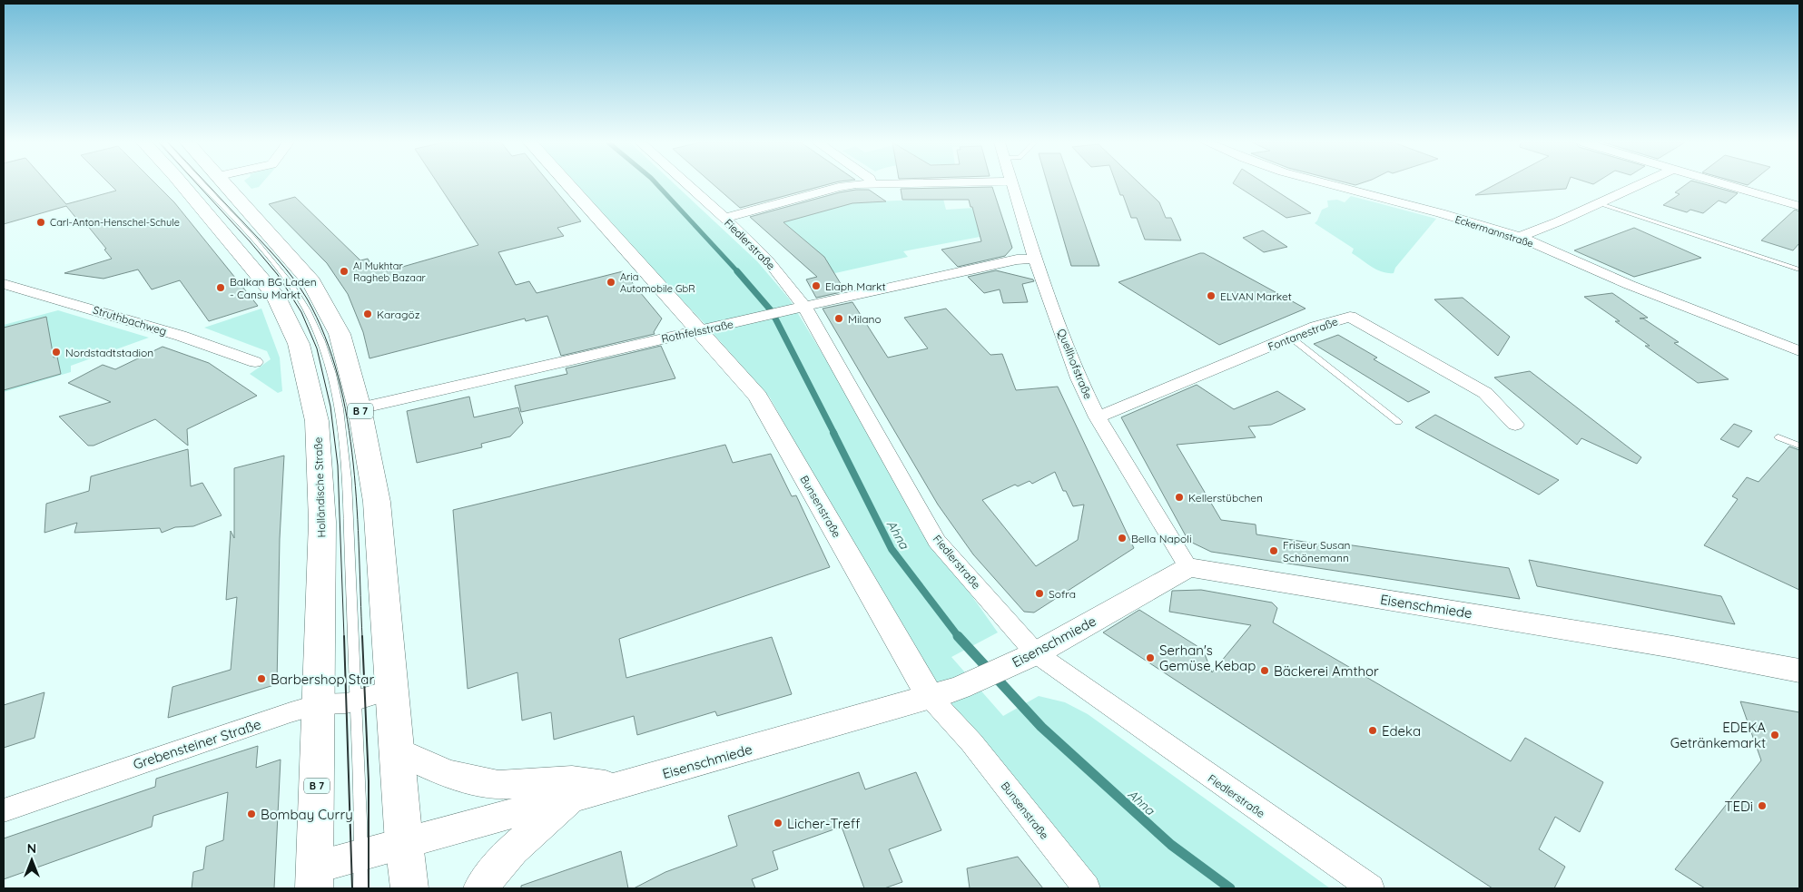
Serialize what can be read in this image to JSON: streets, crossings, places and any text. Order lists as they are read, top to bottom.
{
  "streets": {
    "main road": ["B 7", "Holländische Straße"],
    "street": [
      "Eckermannstraße",
      "Fiedlerstraße",
      "Struthbachweg",
      "Rothfelsstraße",
      "Fontanestraße",
      "Quellhofstraße",
      "Bunsenstraße",
      "Eisenschmiede",
      "Grebensteiner Straße"
    ]
  },
  "crossings": [
    ["Fiedlerstraße", "Rothfelsstraße"],
    ["Fiedlerstraße", "Eisenschmiede"],
    ["Rothfelsstraße", "Quellhofstraße"],
    ["Rothfelsstraße", "B 7"],
    ["Rothfelsstraße", "Bunsenstraße"],
    ["Fontanestraße", "Quellhofstraße"],
    ["Quellhofstraße", "Eisenschmiede"],
    ["B 7", "Eisenschmiede"],
    ["B 7", "Grebensteiner Straße"],
    ["Holländische Straße", "Eisenschmiede"],
    ["Holländische Straße", "Grebensteiner Straße"],
    ["Bunsenstraße", "Eisenschmiede"]
  ],
  "water": ["Ahna"],
  "places": [
    "Carl-Anton-Henschel-Schule",
    "Al Mukhtar Ragheb Bazaar",
    "Aria Automobile GbR",
    "Elaph Markt",
    "Balkan BG Laden - Cansu Markt",
    "ELVAN Market",
    "Karagöz",
    "Milano",
    "Nordstadtstadion",
    "Kellerstübchen",
    "Bella Napoli",
    "Friseur Susan Schönemann",
    "Sofra",
    "Serhan's Gemüse Kebap",
    "Bäckerei Amthor",
    "Barbershop Star",
    "Edeka",
    "EDEKA Getränkemarkt",
    "TEDi",
    "Bombay Curry",
    "Licher-Treff"
  ],
  "north": "top"
}
